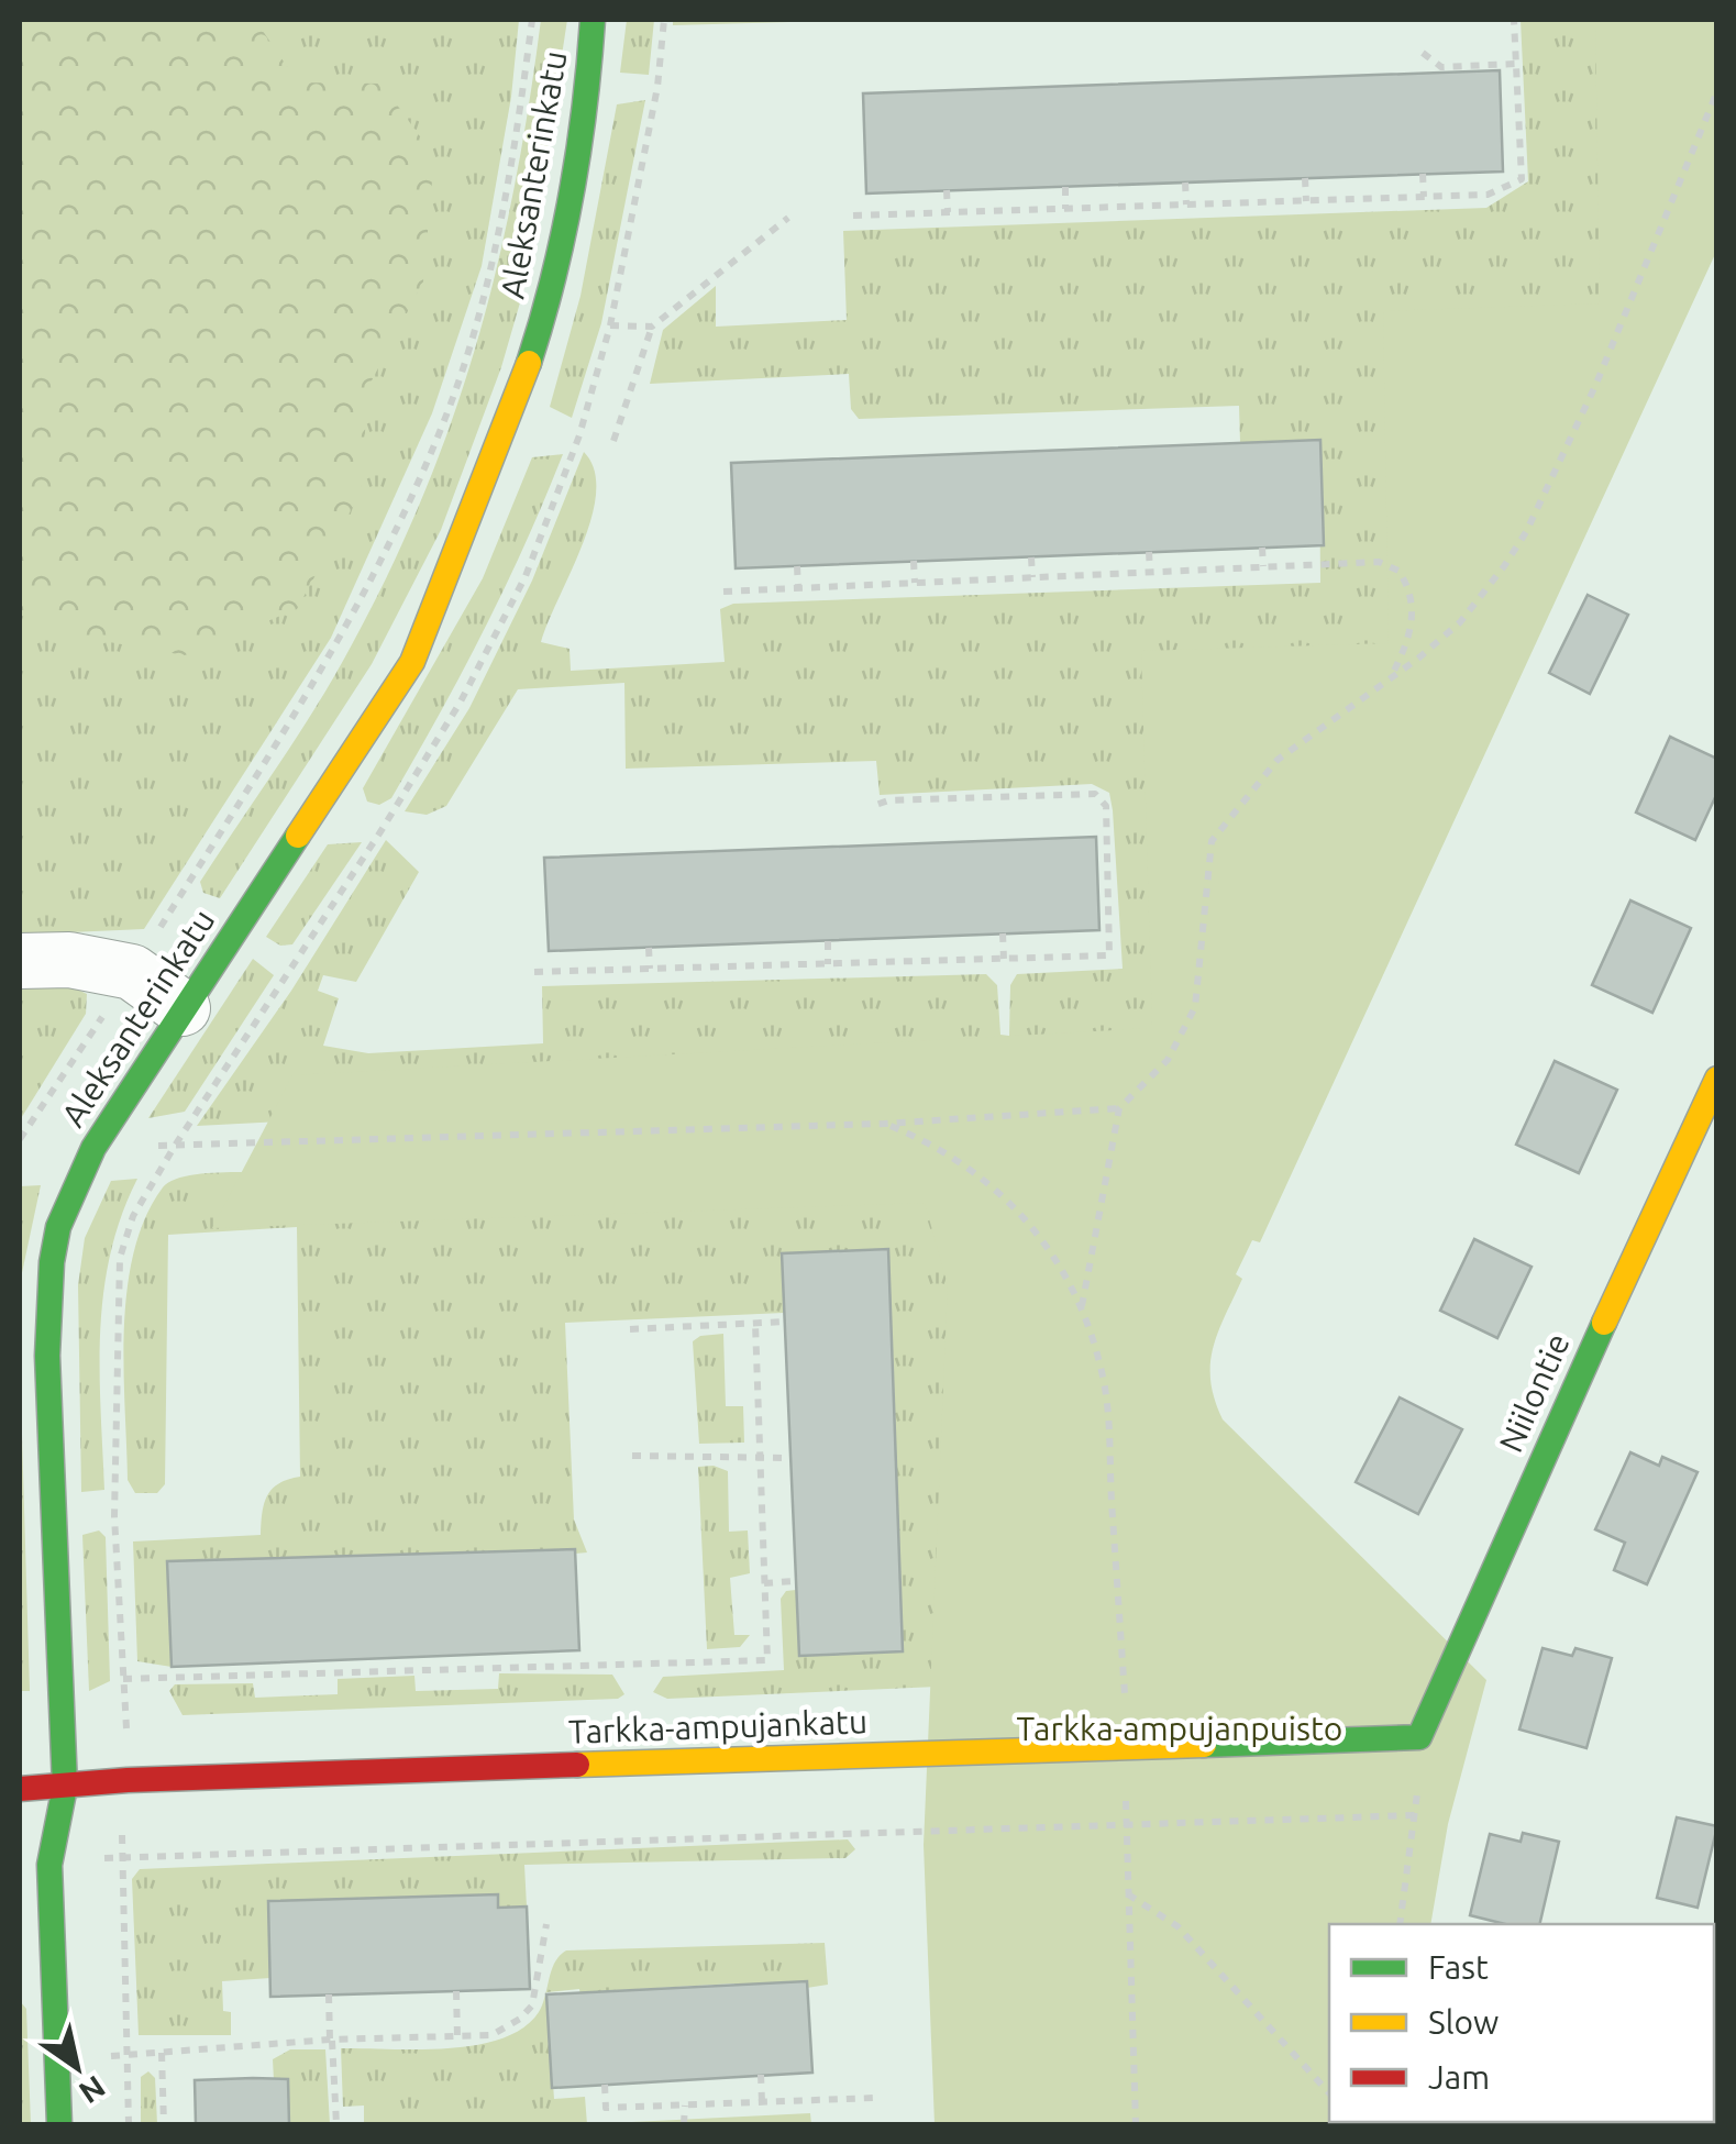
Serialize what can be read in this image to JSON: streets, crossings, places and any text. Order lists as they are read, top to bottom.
{
  "streets": {
    "street": ["Aleksanterinkatu", "Niilontie", "Tarkka-ampujankatu"]
  },
  "crossings": [
    ["Aleksanterinkatu", "Tarkka-ampujankatu"],
    ["Niilontie", "Tarkka-ampujankatu"]
  ],
  "parks": ["Tarkka-ampujanpuisto"],
  "legend": ["Fast", "Slow", "Jam"],
  "north": "bottom right"
}
